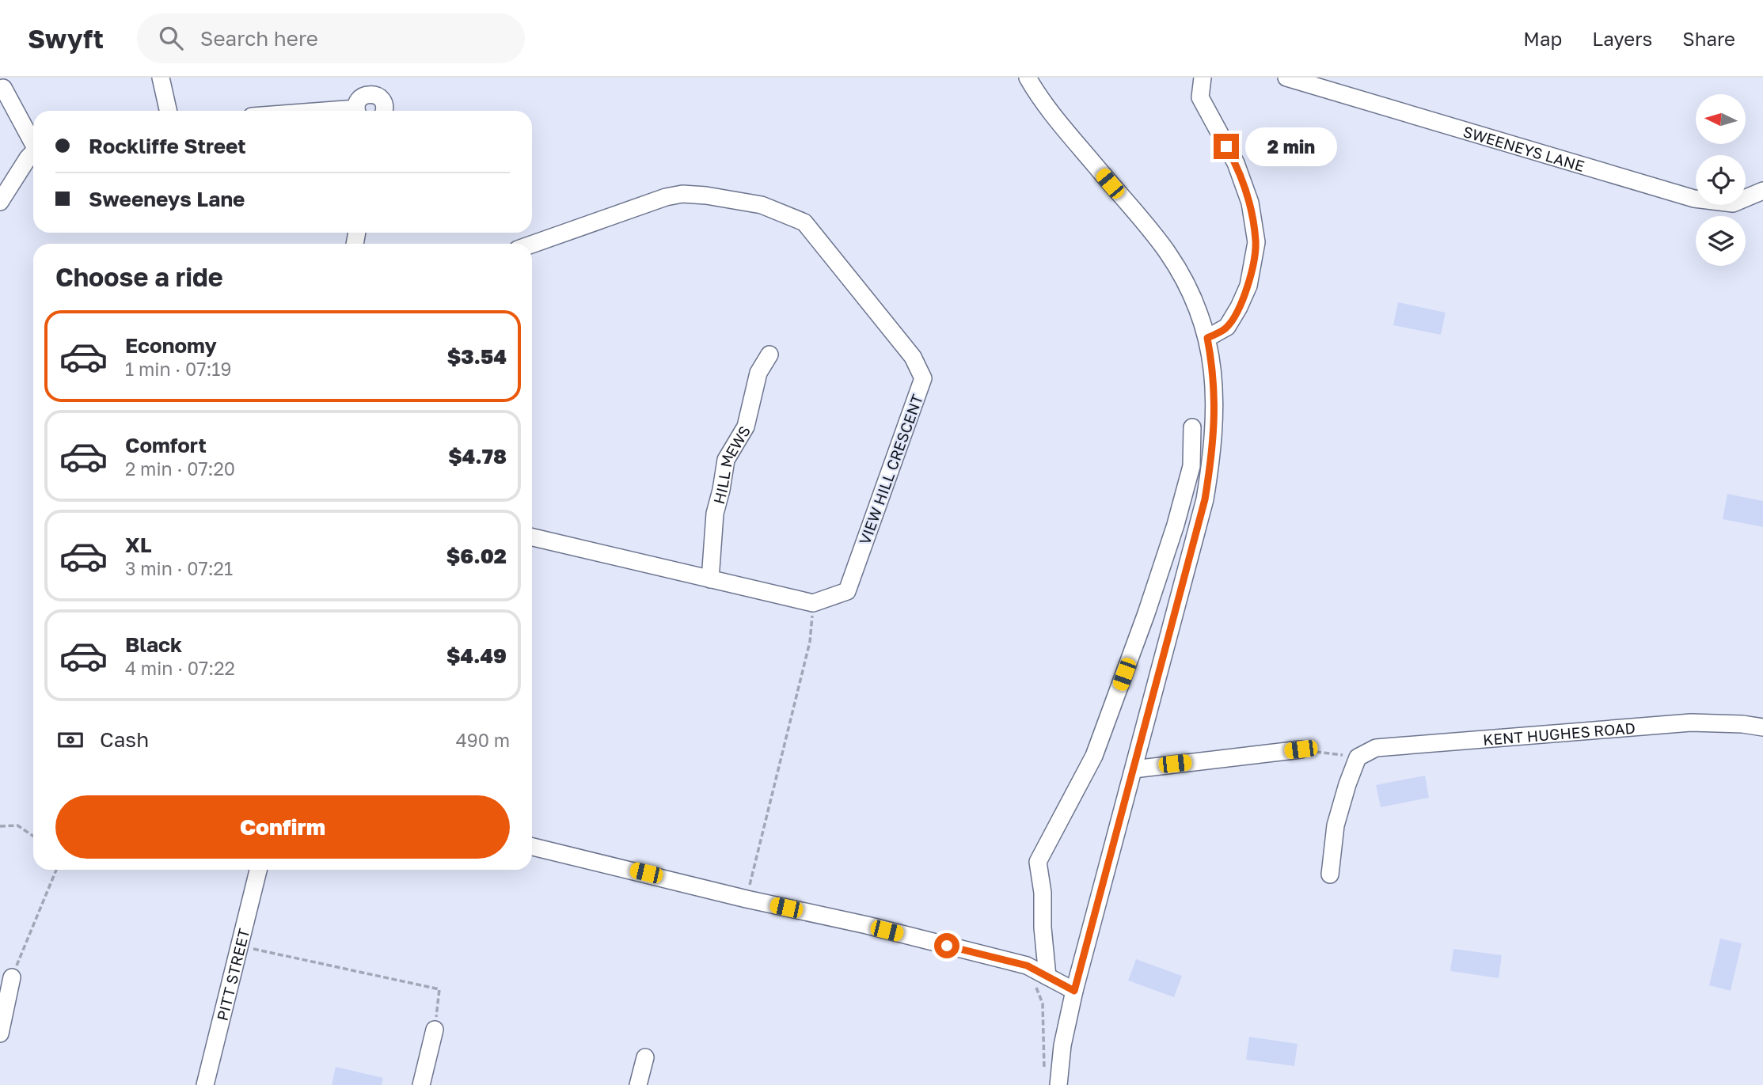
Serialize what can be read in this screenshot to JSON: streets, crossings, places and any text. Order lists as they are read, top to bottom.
{
  "streets": {
    "street": [
      "SWEENEYS LANE",
      "HILL MEWS",
      "VIEW HILL CRESCENT",
      "KENT HUGHES ROAD",
      "PITT STREET"
    ]
  },
  "north": "left",
  "page": {
    "header": "Swyft",
    "search": "Search here",
    "nav": ["Map", "Layers", "Share"],
    "banner": ["Rockliffe Street", "Sweeneys Lane"],
    "bubble": "2 min",
    "heading": "Choose a ride",
    "list": [
      {
        "name": "Economy",
        "note": "1 min · 07:19",
        "value": "$3.54"
      },
      {
        "name": "Comfort",
        "note": "2 min · 07:20",
        "value": "$4.78"
      },
      {
        "name": "XL",
        "note": "3 min · 07:21",
        "value": "$6.02"
      },
      {
        "name": "Black",
        "note": "4 min · 07:22",
        "value": "$4.49"
      }
    ],
    "pay": ["Cash", "490 m"],
    "buttons": "Confirm"
  }
}
